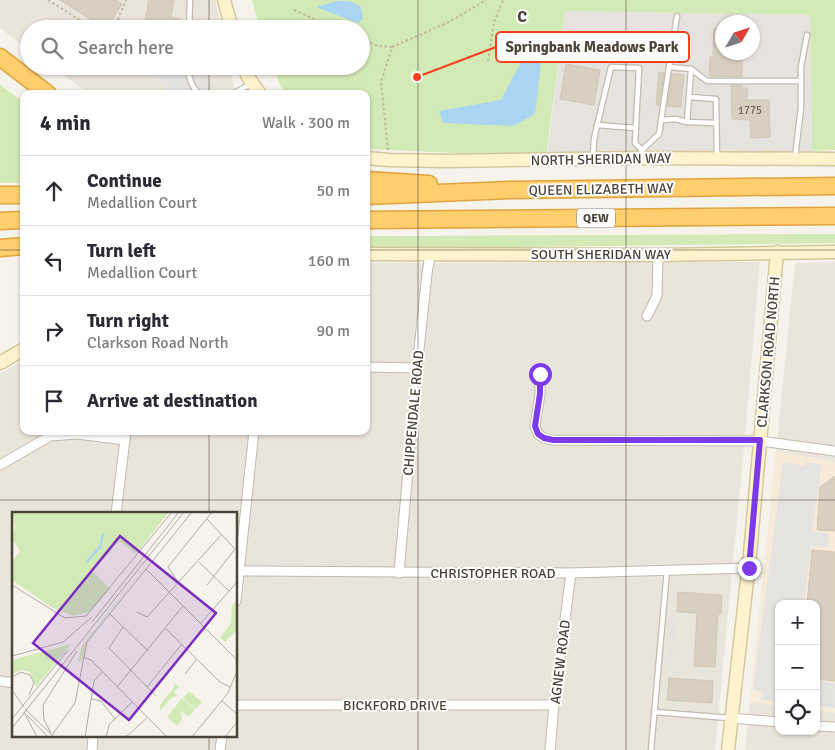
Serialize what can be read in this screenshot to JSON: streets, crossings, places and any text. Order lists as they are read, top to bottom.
{
  "streets": {
    "highway": ["QUEEN ELIZABETH WAY", "QEW"],
    "street": [
      "NORTH SHERIDAN WAY",
      "SOUTH SHERIDAN WAY",
      "CLARKSON ROAD NORTH",
      "CHIPPENDALE ROAD",
      "CHRISTOPHER ROAD",
      "AGNEW ROAD",
      "BICKFORD DRIVE"
    ]
  },
  "crossings": [
    ["SOUTH SHERIDAN WAY", "CLARKSON ROAD NORTH"],
    ["SOUTH SHERIDAN WAY", "CHIPPENDALE ROAD"],
    ["CLARKSON ROAD NORTH", "CHRISTOPHER ROAD"],
    ["CHIPPENDALE ROAD", "CHRISTOPHER ROAD"],
    ["CHRISTOPHER ROAD", "AGNEW ROAD"],
    ["AGNEW ROAD", "BICKFORD DRIVE"]
  ],
  "places": ["Springbank Meadows Park"],
  "house_numbers": ["1775"],
  "north": "top right",
  "page": {
    "search": "Search here",
    "heading": ["4 min", "Walk · 300 m"],
    "list": [
      ["Continue", "Medallion Court", "50 m"],
      ["Turn left", "Medallion Court", "160 m"],
      ["Turn right", "Clarkson Road North", "90 m"],
      "Arrive at destination"
    ],
    "map_buttons": ["+", "−"]
  },
  "grid": {
    "columns": ["C"]
  }
}
